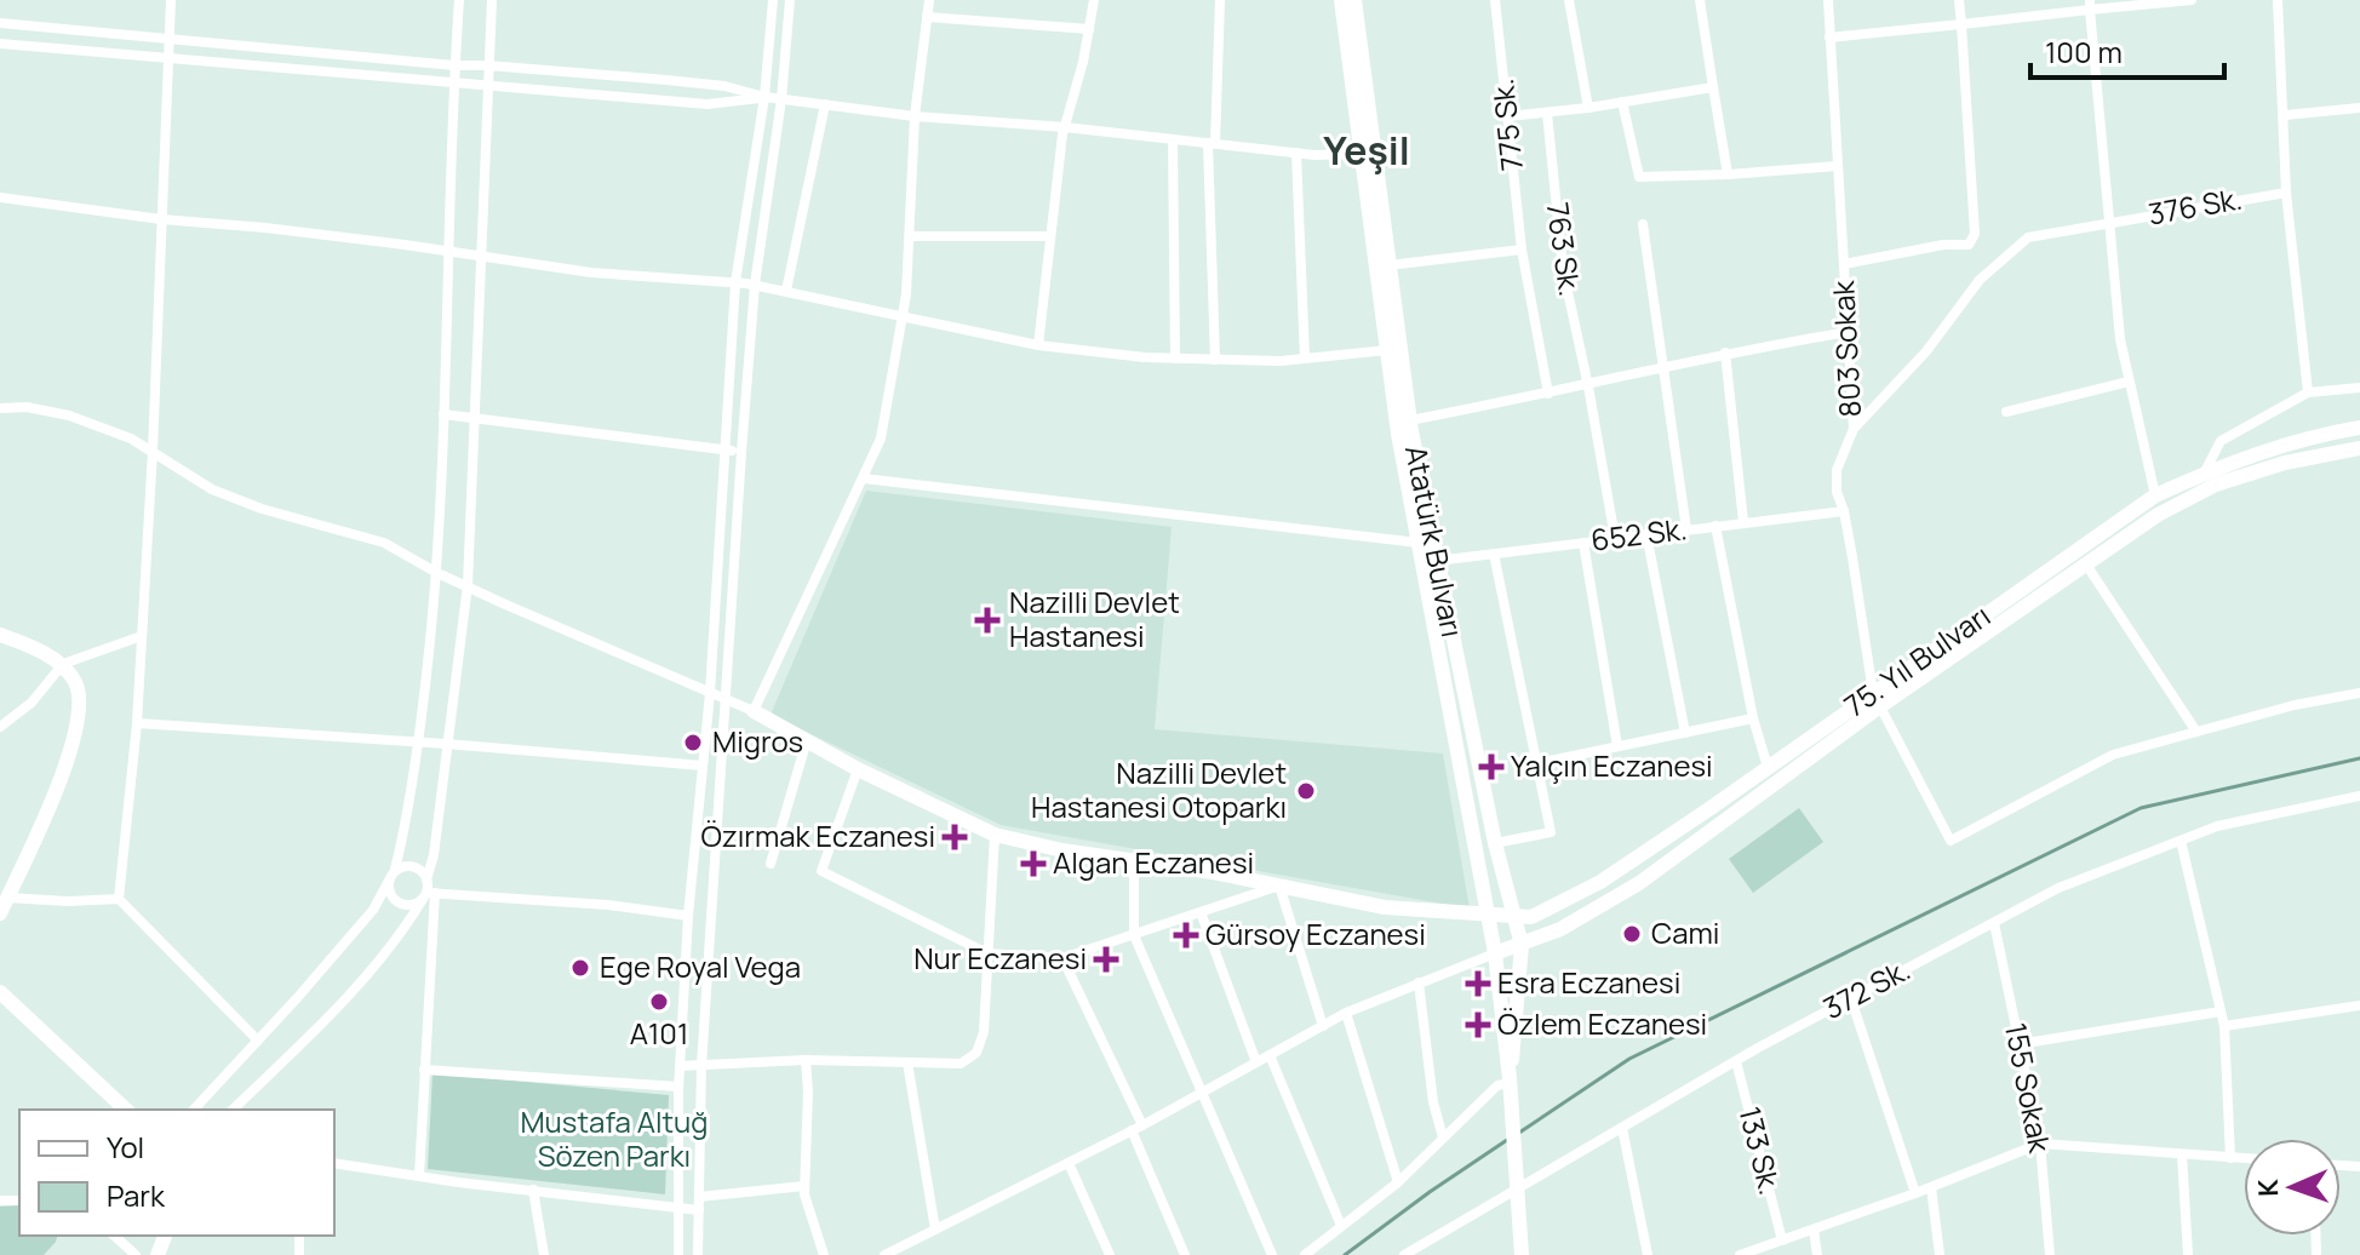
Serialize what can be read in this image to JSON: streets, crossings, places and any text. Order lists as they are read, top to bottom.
{
  "streets": {
    "main road": ["Atatürk Bulvarı", "75. Yıl Bulvarı"],
    "street": [
      "775 Sk.",
      "376 Sk.",
      "763 Sk.",
      "803 Sokak",
      "652 Sk.",
      "372 Sk.",
      "155 Sokak",
      "133 Sk."
    ]
  },
  "crossings": [
    ["376 Sk.", "803 Sokak"],
    ["763 Sk.", "652 Sk."],
    ["803 Sokak", "652 Sk."],
    ["803 Sokak", "75. Yıl Bulvarı"],
    ["652 Sk.", "Atatürk Bulvarı"],
    ["Atatürk Bulvarı", "75. Yıl Bulvarı"],
    ["372 Sk.", "155 Sokak"],
    ["372 Sk.", "133 Sk."]
  ],
  "districts": ["Yeşil"],
  "parks": ["Mustafa Altuğ Sözen Parkı"],
  "places": {
    "health": [
      "Nazilli Devlet Hastanesi",
      "Yalçın Eczanesi",
      "Özırmak Eczanesi",
      "Algan Eczanesi",
      "Gürsoy Eczanesi",
      "Nur Eczanesi",
      "Esra Eczanesi",
      "Özlem Eczanesi"
    ],
    "other": [
      "Migros",
      "Nazilli Devlet Hastanesi Otoparkı",
      "Cami",
      "Ege Royal Vega",
      "A101"
    ]
  },
  "legend": ["Yol", "Park"],
  "scale_bar": "100 m",
  "north": "left"
}
